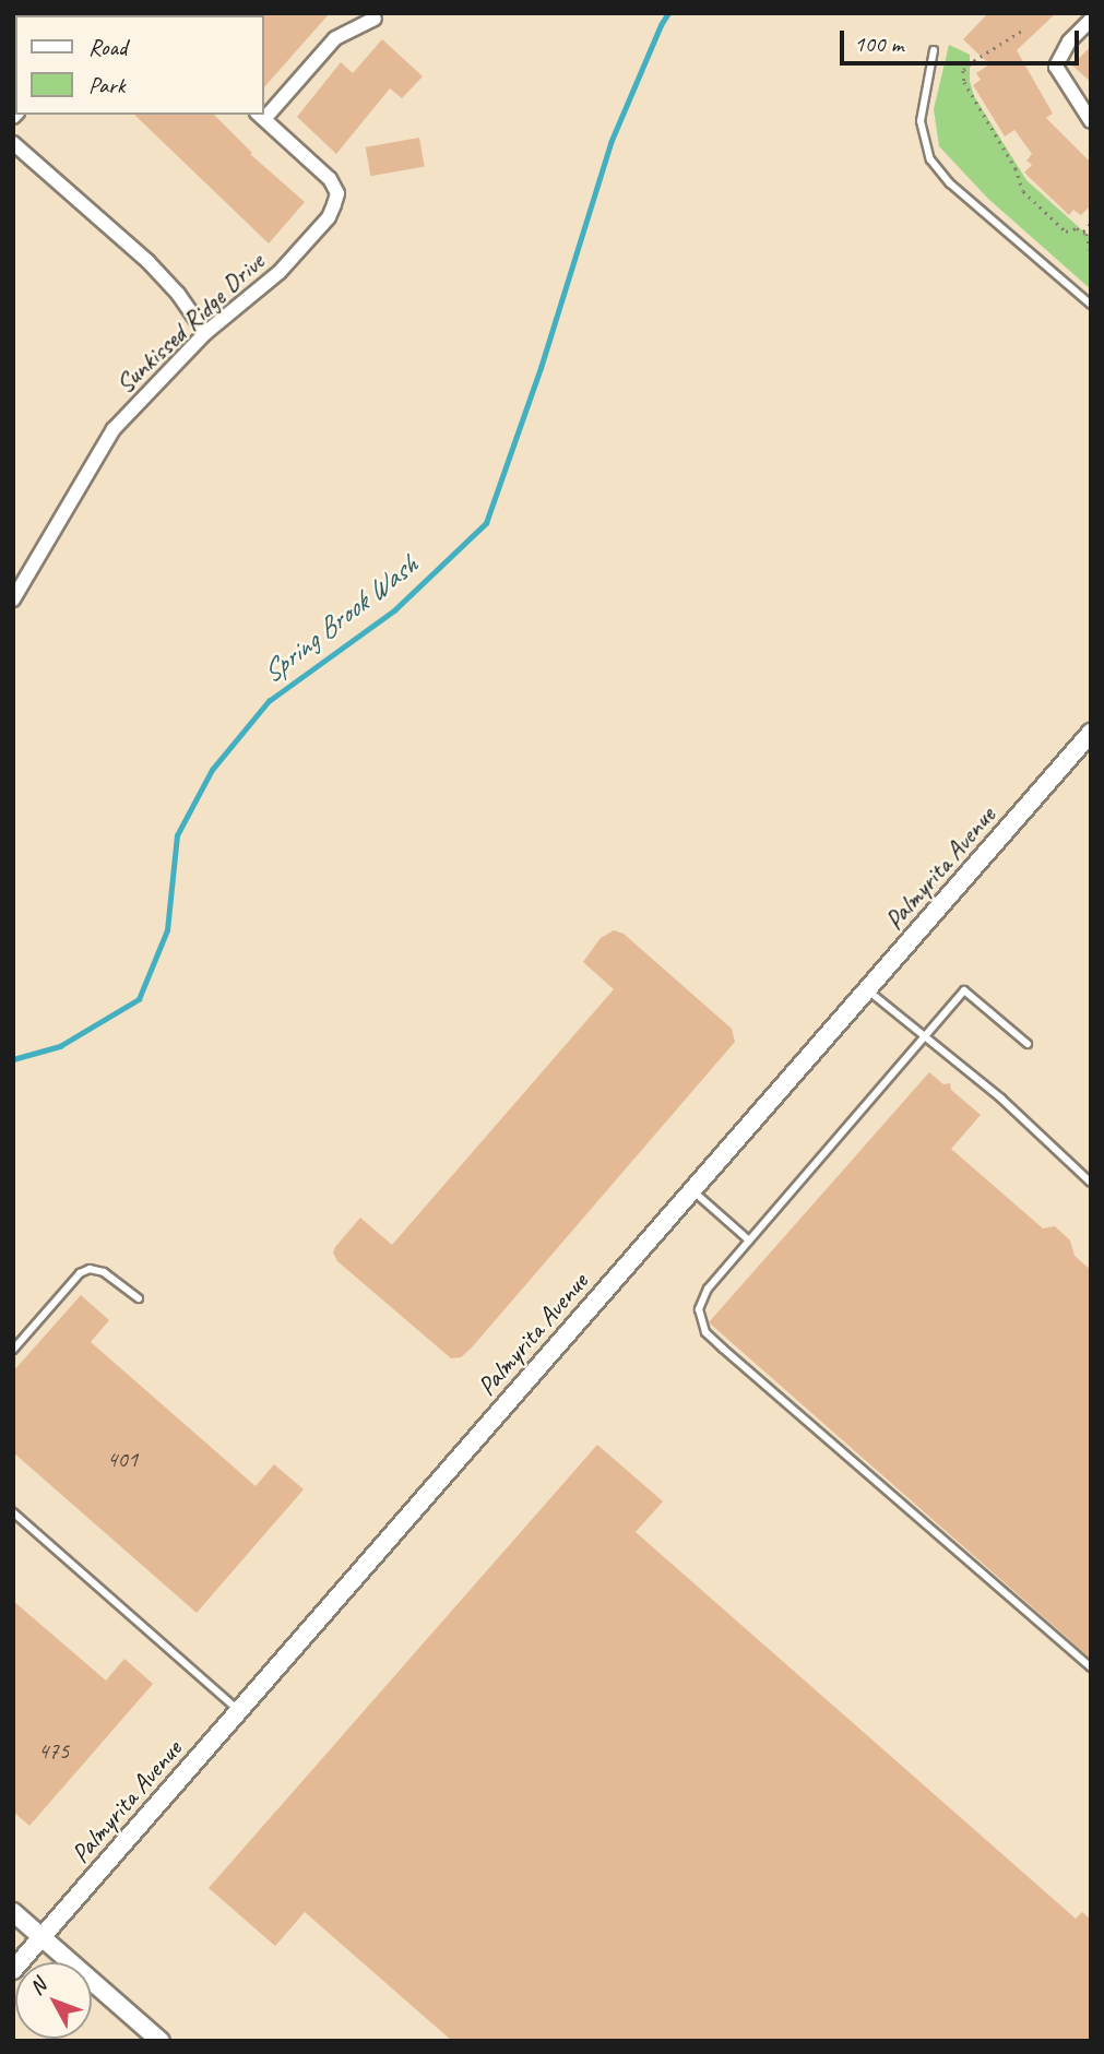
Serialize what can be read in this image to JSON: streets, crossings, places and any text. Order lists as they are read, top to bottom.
{
  "streets": {
    "street": ["Sunkissed Ridge Drive", "Palmyrita Avenue"]
  },
  "water": ["Spring Brook Wash"],
  "house_numbers": ["401", "475"],
  "legend": ["Road", "Park"],
  "scale_bar": "100 m",
  "north": "top left"
}
